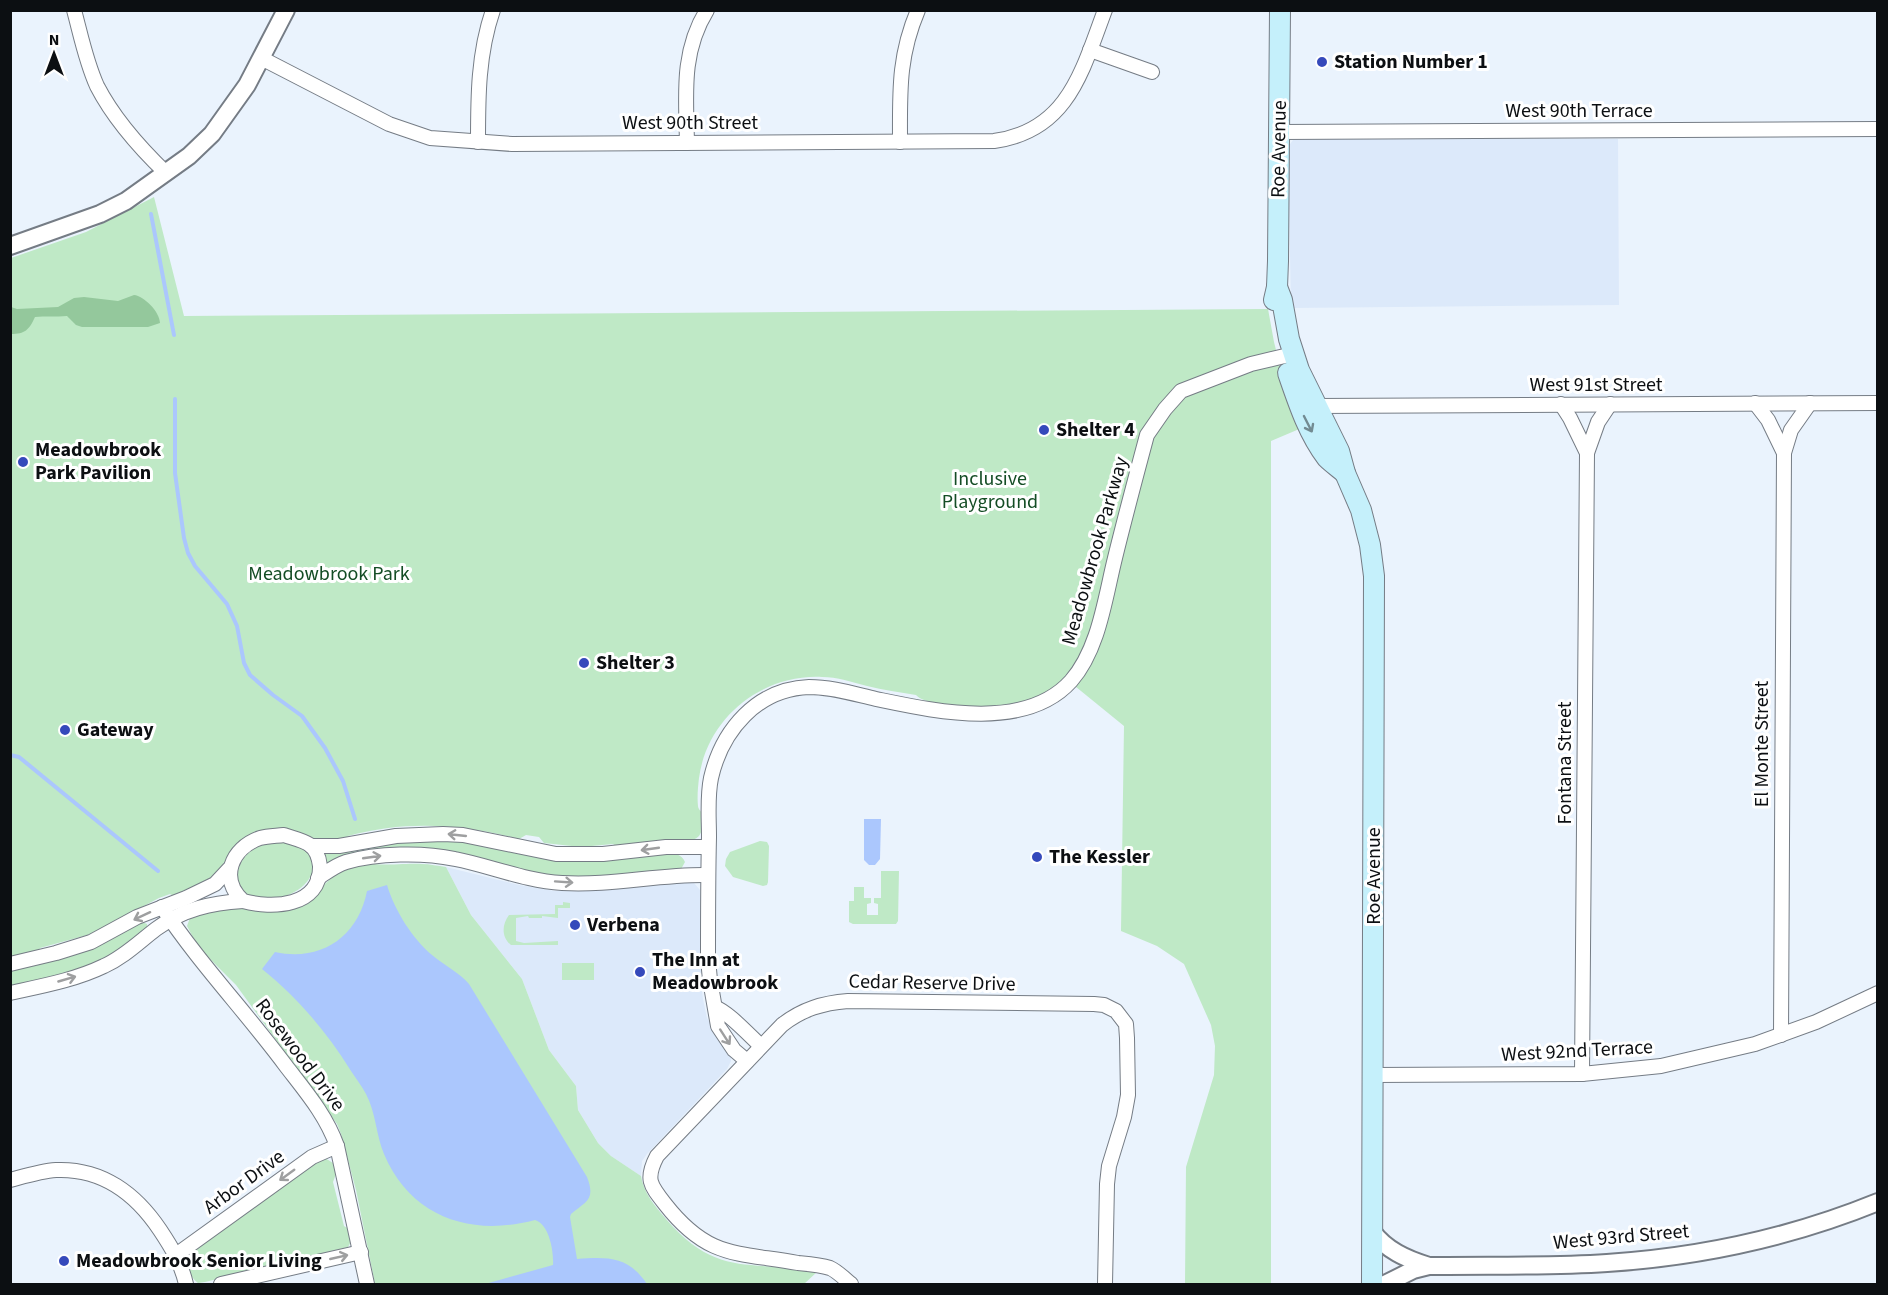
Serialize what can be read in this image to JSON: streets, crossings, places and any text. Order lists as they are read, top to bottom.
{
  "streets": {
    "main road": ["Roe Avenue"],
    "street": [
      "West 90th Terrace",
      "West 90th Street",
      "West 91st Street",
      "Meadowbrook Parkway",
      "El Monte Street",
      "Fontana Street",
      "Cedar Reserve Drive",
      "West 92nd Terrace",
      "Rosewood Drive",
      "Arbor Drive",
      "West 93rd Street"
    ]
  },
  "crossings": [
    ["West 90th Terrace", "Roe Avenue"],
    ["Roe Avenue", "West 91st Street"],
    ["Roe Avenue", "Meadowbrook Parkway"],
    ["Roe Avenue", "West 92nd Terrace"],
    ["Roe Avenue", "West 93rd Street"],
    ["West 91st Street", "El Monte Street"],
    ["West 91st Street", "Fontana Street"],
    ["El Monte Street", "West 92nd Terrace"],
    ["Fontana Street", "West 92nd Terrace"],
    ["Rosewood Drive", "Arbor Drive"]
  ],
  "parks": ["Inclusive Playground", "Meadowbrook Park"],
  "places": [
    "Station Number 1",
    "Shelter 4",
    "Meadowbrook Park Pavilion",
    "Shelter 3",
    "Gateway",
    "The Kessler",
    "Verbena",
    "The Inn at Meadowbrook",
    "Meadowbrook Senior Living"
  ],
  "north": "top"
}
